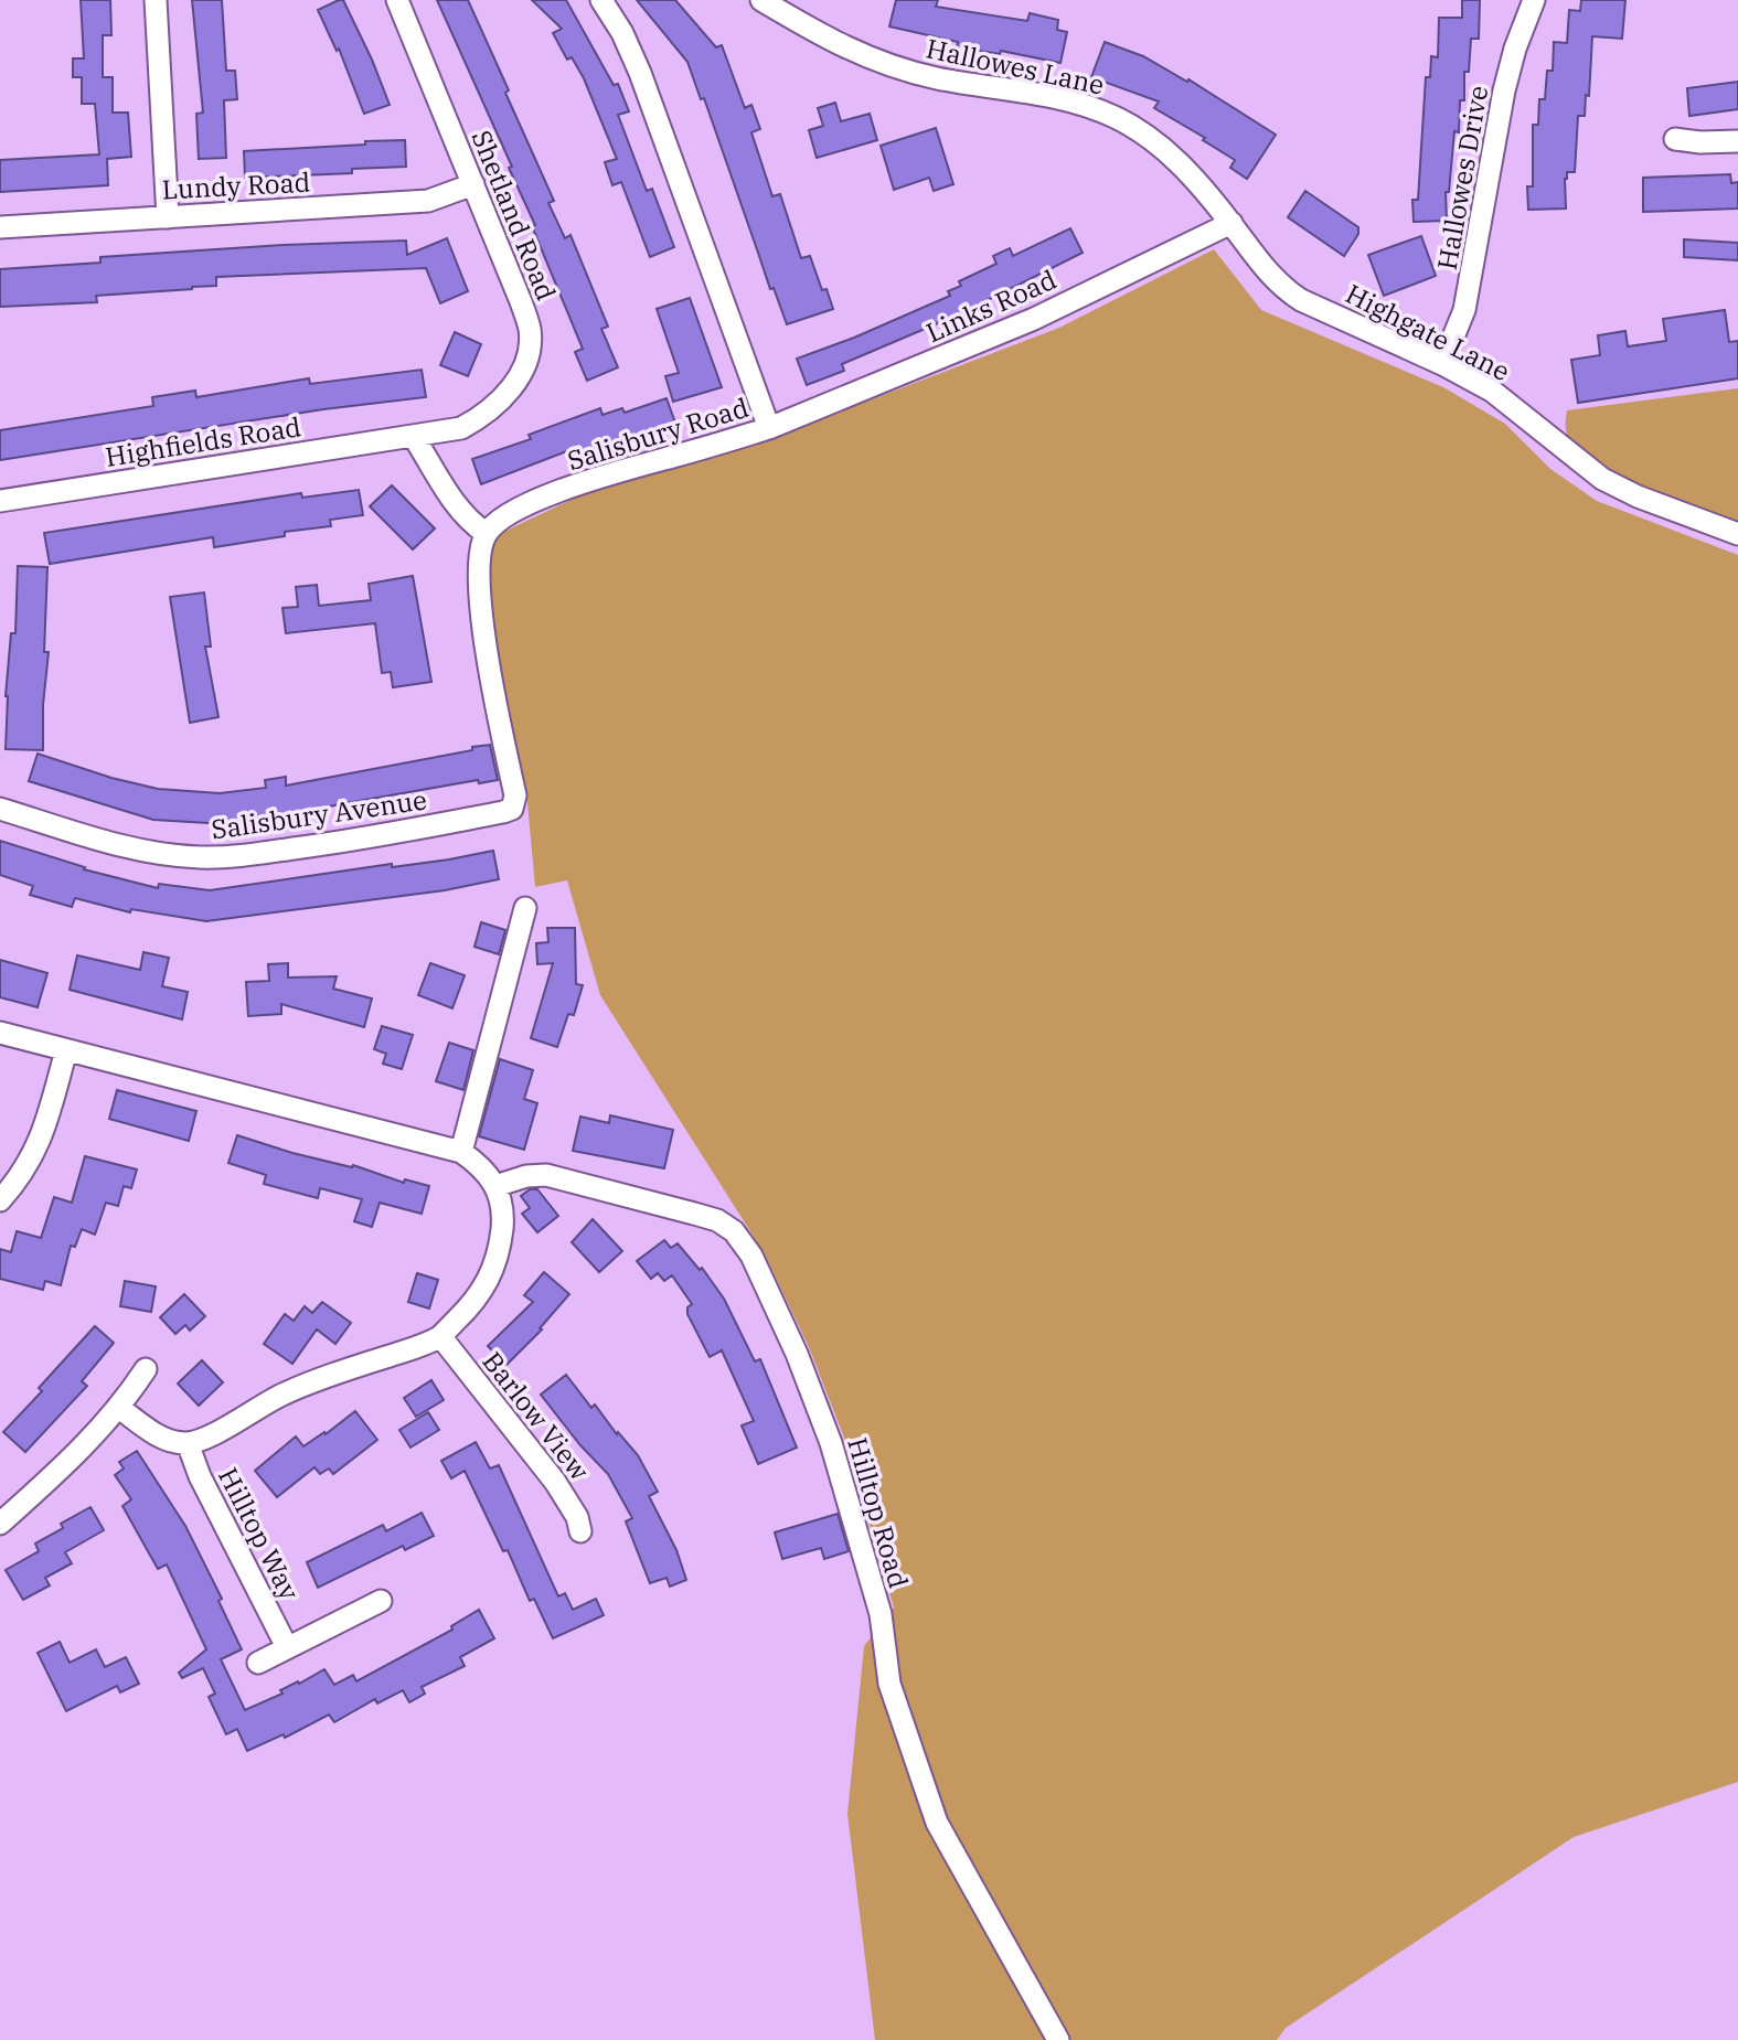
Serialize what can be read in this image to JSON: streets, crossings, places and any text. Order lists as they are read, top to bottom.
{
  "streets": {
    "street": [
      "Hallowes Lane",
      "Hallowes Drive",
      "Lundy Road",
      "Shetland Road",
      "Links Road",
      "Highgate Lane",
      "Salisbury Road",
      "Highfields Road",
      "Salisbury Avenue",
      "Barlow View",
      "Hilltop Road",
      "Hilltop Way"
    ]
  },
  "crossings": [
    ["Hallowes Lane", "Links Road"],
    ["Hallowes Lane", "Highgate Lane"],
    ["Hallowes Drive", "Highgate Lane"],
    ["Lundy Road", "Shetland Road"],
    ["Shetland Road", "Highfields Road"],
    ["Links Road", "Highgate Lane"],
    ["Links Road", "Salisbury Road"],
    ["Salisbury Road", "Salisbury Avenue"]
  ]
}
